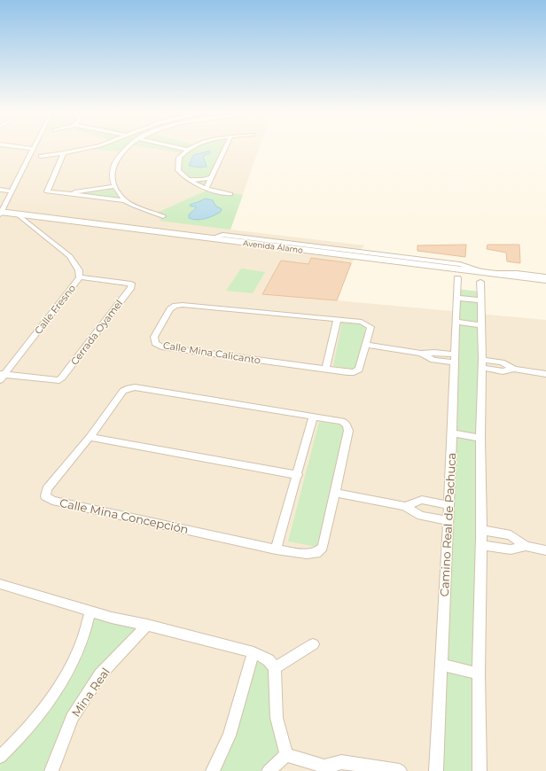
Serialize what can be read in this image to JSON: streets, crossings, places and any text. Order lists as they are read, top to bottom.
{
  "streets": {
    "street": [
      "Avenida Álamo",
      "Calle Fresno",
      "Cerrada Oyamel",
      "Calle Mina Calicanto",
      "Calle Mina Concepción",
      "Camino Real de Pachuca",
      "Mina Real"
    ]
  },
  "crossings": [
    ["Avenida Álamo", "Calle Fresno"],
    ["Calle Fresno", "Cerrada Oyamel"]
  ]
}
